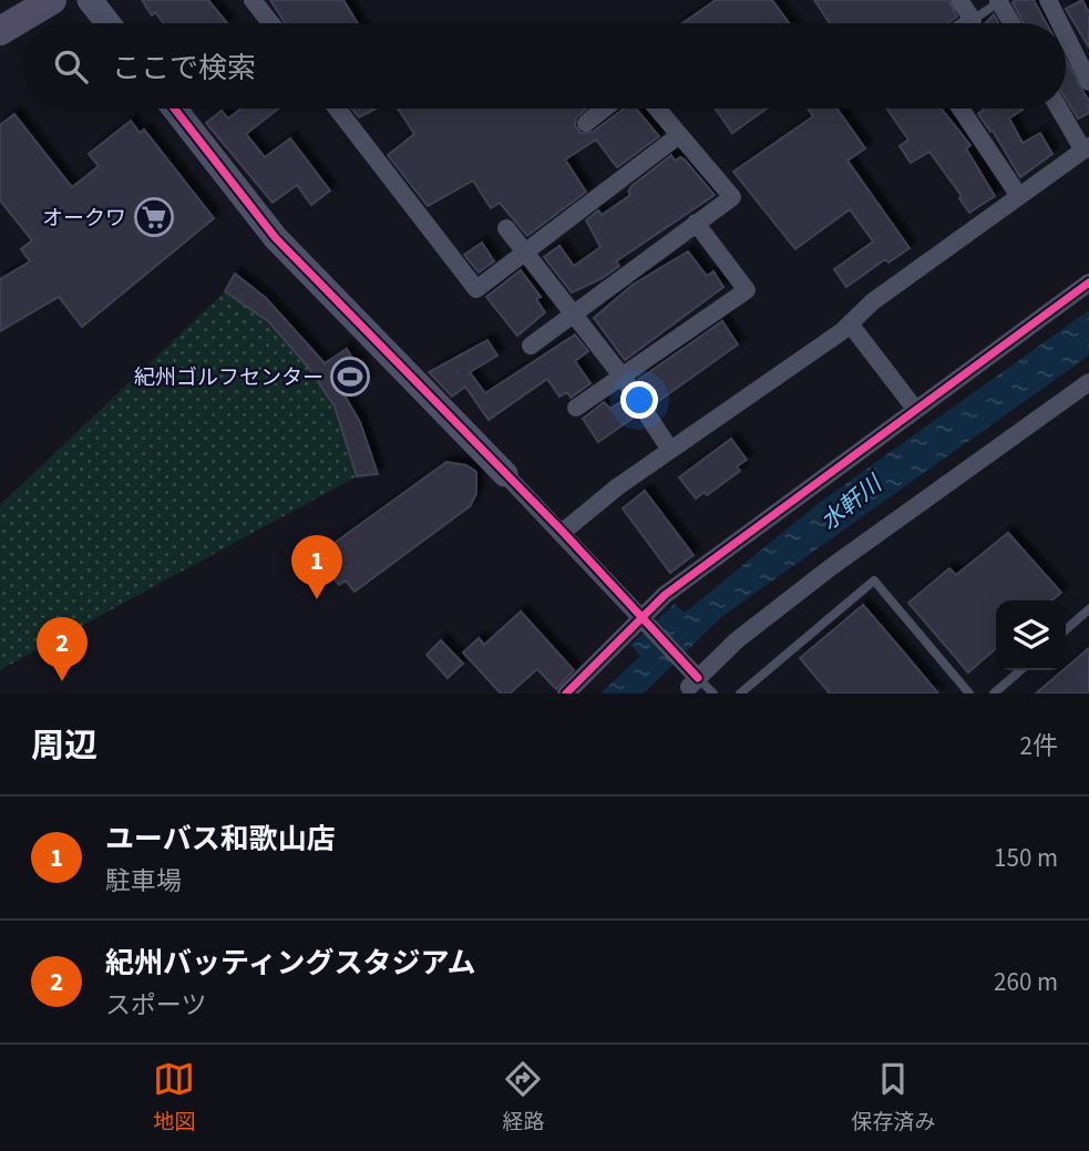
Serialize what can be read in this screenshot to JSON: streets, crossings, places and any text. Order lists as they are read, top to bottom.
{
  "water": ["水軒川"],
  "places": {
    "supermarket": ["オークワ"],
    "sports": ["紀州ゴルフセンター"]
  },
  "page": {
    "search": "ここで検索",
    "pins": ["1", "2"],
    "heading": ["周辺", "2件"],
    "list": [
      {
        "mark": "1",
        "name": "ユーバス和歌山店",
        "note": "駐車場",
        "value": "150 m"
      },
      {
        "mark": "2",
        "name": "紀州バッティングスタジアム",
        "note": "スポーツ",
        "value": "260 m"
      }
    ],
    "nav": ["地図", "経路", "保存済み"]
  }
}
